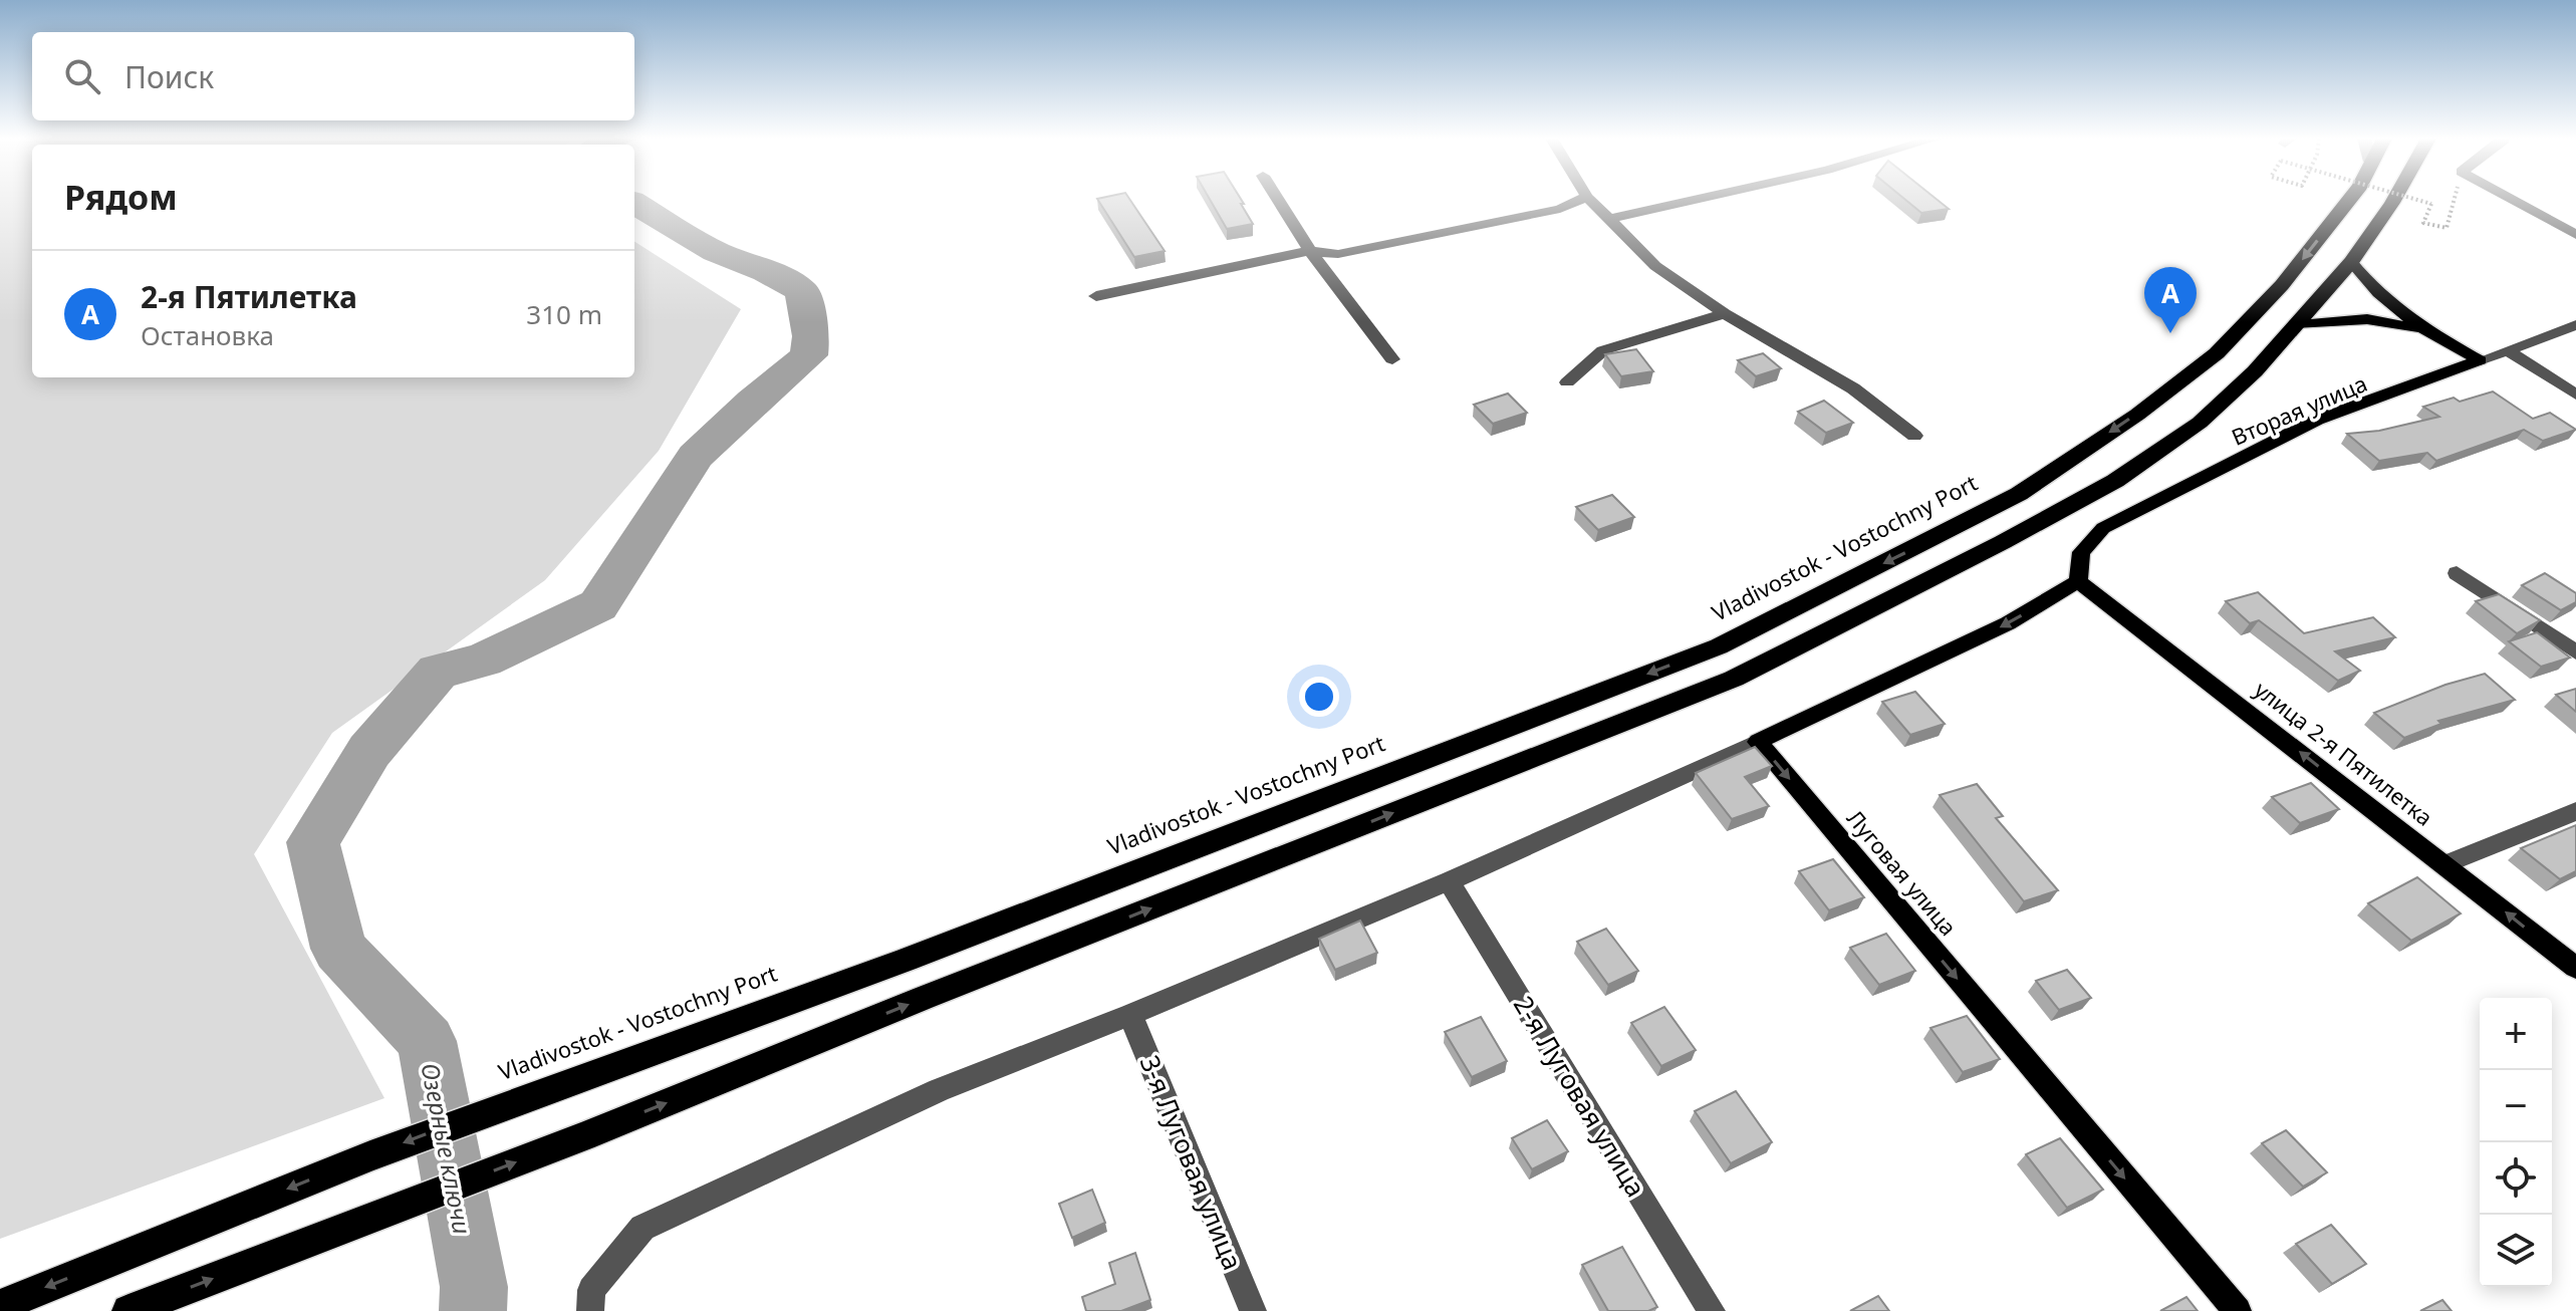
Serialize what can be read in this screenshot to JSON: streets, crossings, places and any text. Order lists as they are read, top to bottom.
{
  "streets": {
    "highway": ["Vladivostok - Vostochny Port"],
    "main road": ["Вторая улица", "улица 2-я Пятилетка", "Луговая улица"],
    "street": ["2-я Луговая улица", "3-я Луговая улица"]
  },
  "crossings": [
    ["Вторая улица", "улица 2-я Пятилетка"]
  ],
  "one_way": ["улица 2-я Пятилетка", "Луговая улица"],
  "water": ["Озерные ключи"],
  "page": {
    "search": "Поиск",
    "heading": "Рядом",
    "list": [
      {
        "mark": "A",
        "name": "2-я Пятилетка",
        "note": "Остановка",
        "value": "310 m"
      }
    ],
    "pins": "A",
    "map_buttons": ["+", "−"]
  }
}
